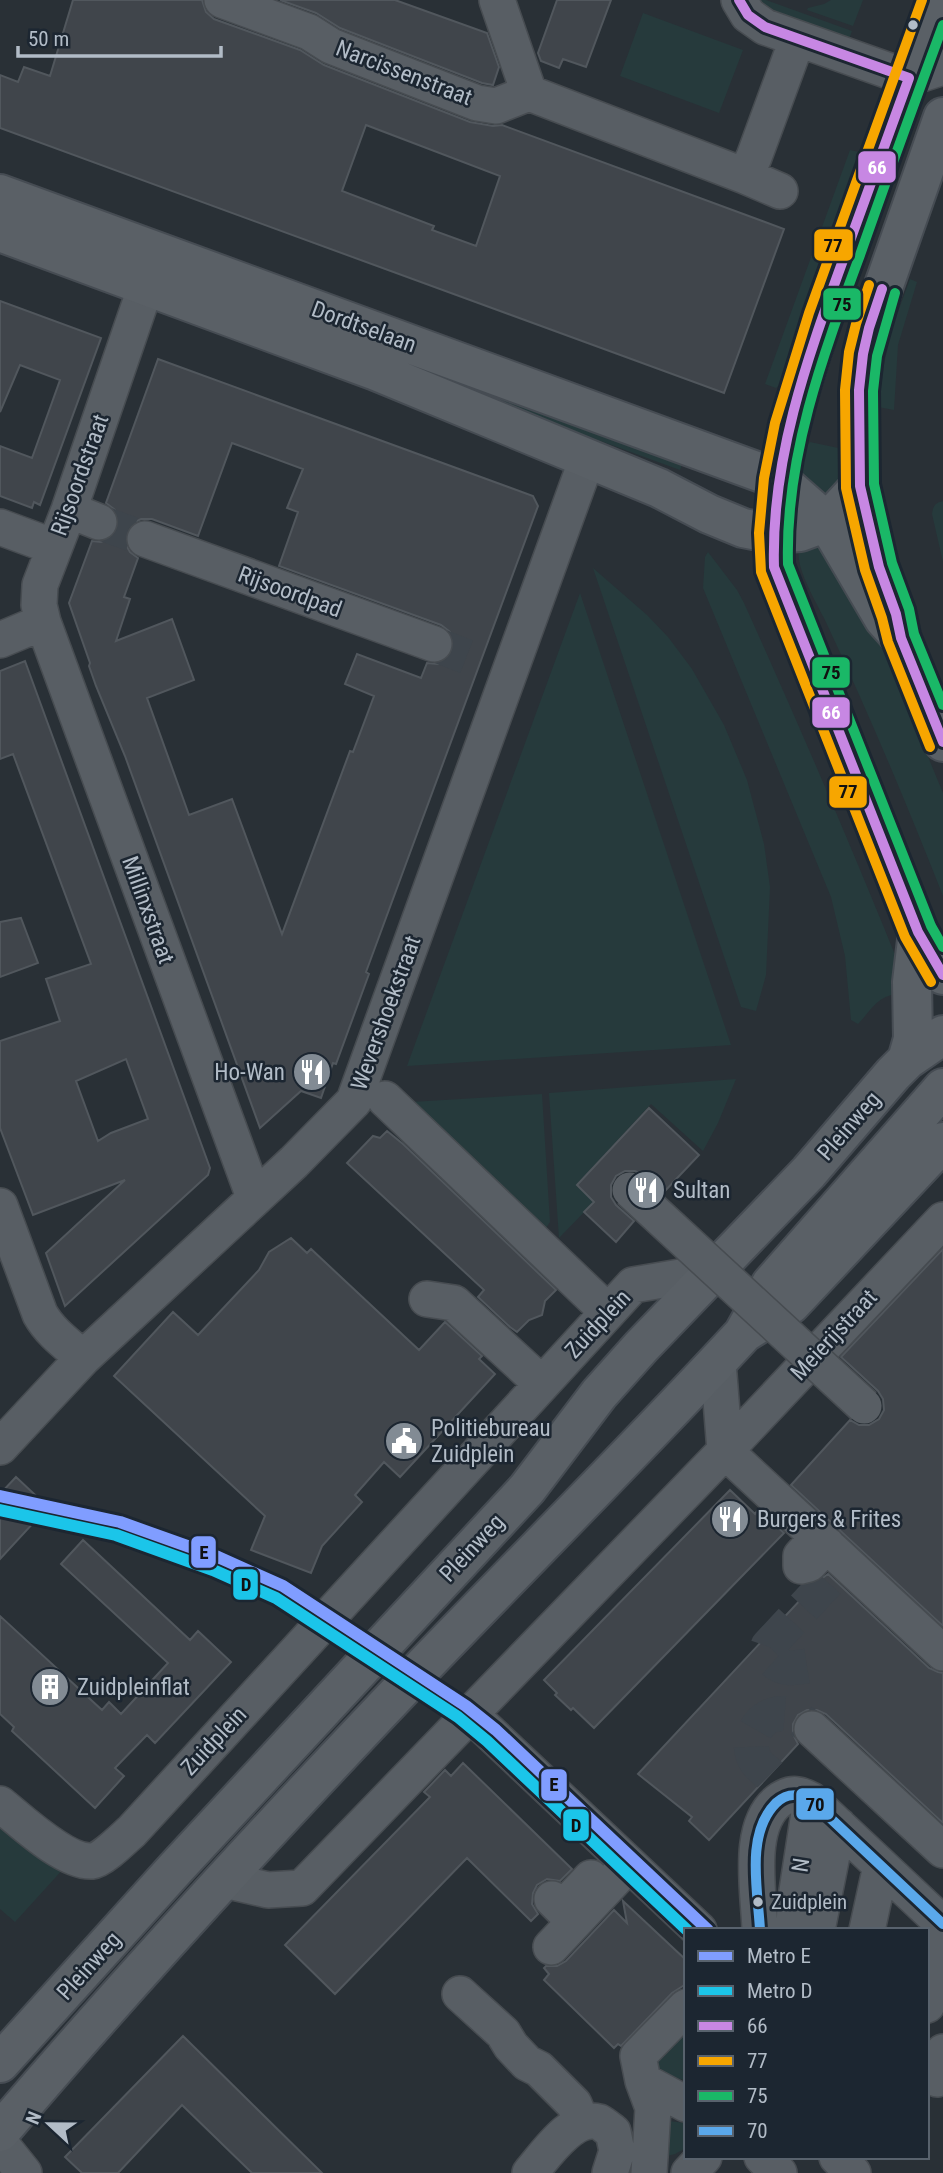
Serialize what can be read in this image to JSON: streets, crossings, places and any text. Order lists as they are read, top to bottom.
{
  "streets": {
    "main road": ["Dordtselaan", "Pleinweg"],
    "street": [
      "Narcissenstraat",
      "Rijsoordstraat",
      "Rijsoordpad",
      "Millinxstraat",
      "Wevershoekstraat",
      "Zuidplein",
      "Meierijstraat",
      "N"
    ]
  },
  "crossings": [
    ["Dordtselaan", "Rijsoordstraat"],
    ["Dordtselaan", "Wevershoekstraat"],
    ["Rijsoordstraat", "Millinxstraat"],
    ["Millinxstraat", "Wevershoekstraat"],
    ["Wevershoekstraat", "Zuidplein"],
    ["Pleinweg", "Zuidplein"]
  ],
  "places": {
    "restaurant": ["Ho-Wan", "Sultan", "Burgers & Frites"],
    "public building": ["Politiebureau Zuidplein"],
    "building": ["Zuidpleinflat"],
    "other": ["Zuidplein"]
  },
  "lines": [
    "transit line 66",
    "transit line 77",
    "transit line 75",
    "metro line E",
    "metro line D",
    "transit line 70"
  ],
  "legend": [
    "Metro E",
    "Metro D",
    "66",
    "77",
    "75",
    "70"
  ],
  "scale_bar": "50 m",
  "north": "left"
}
